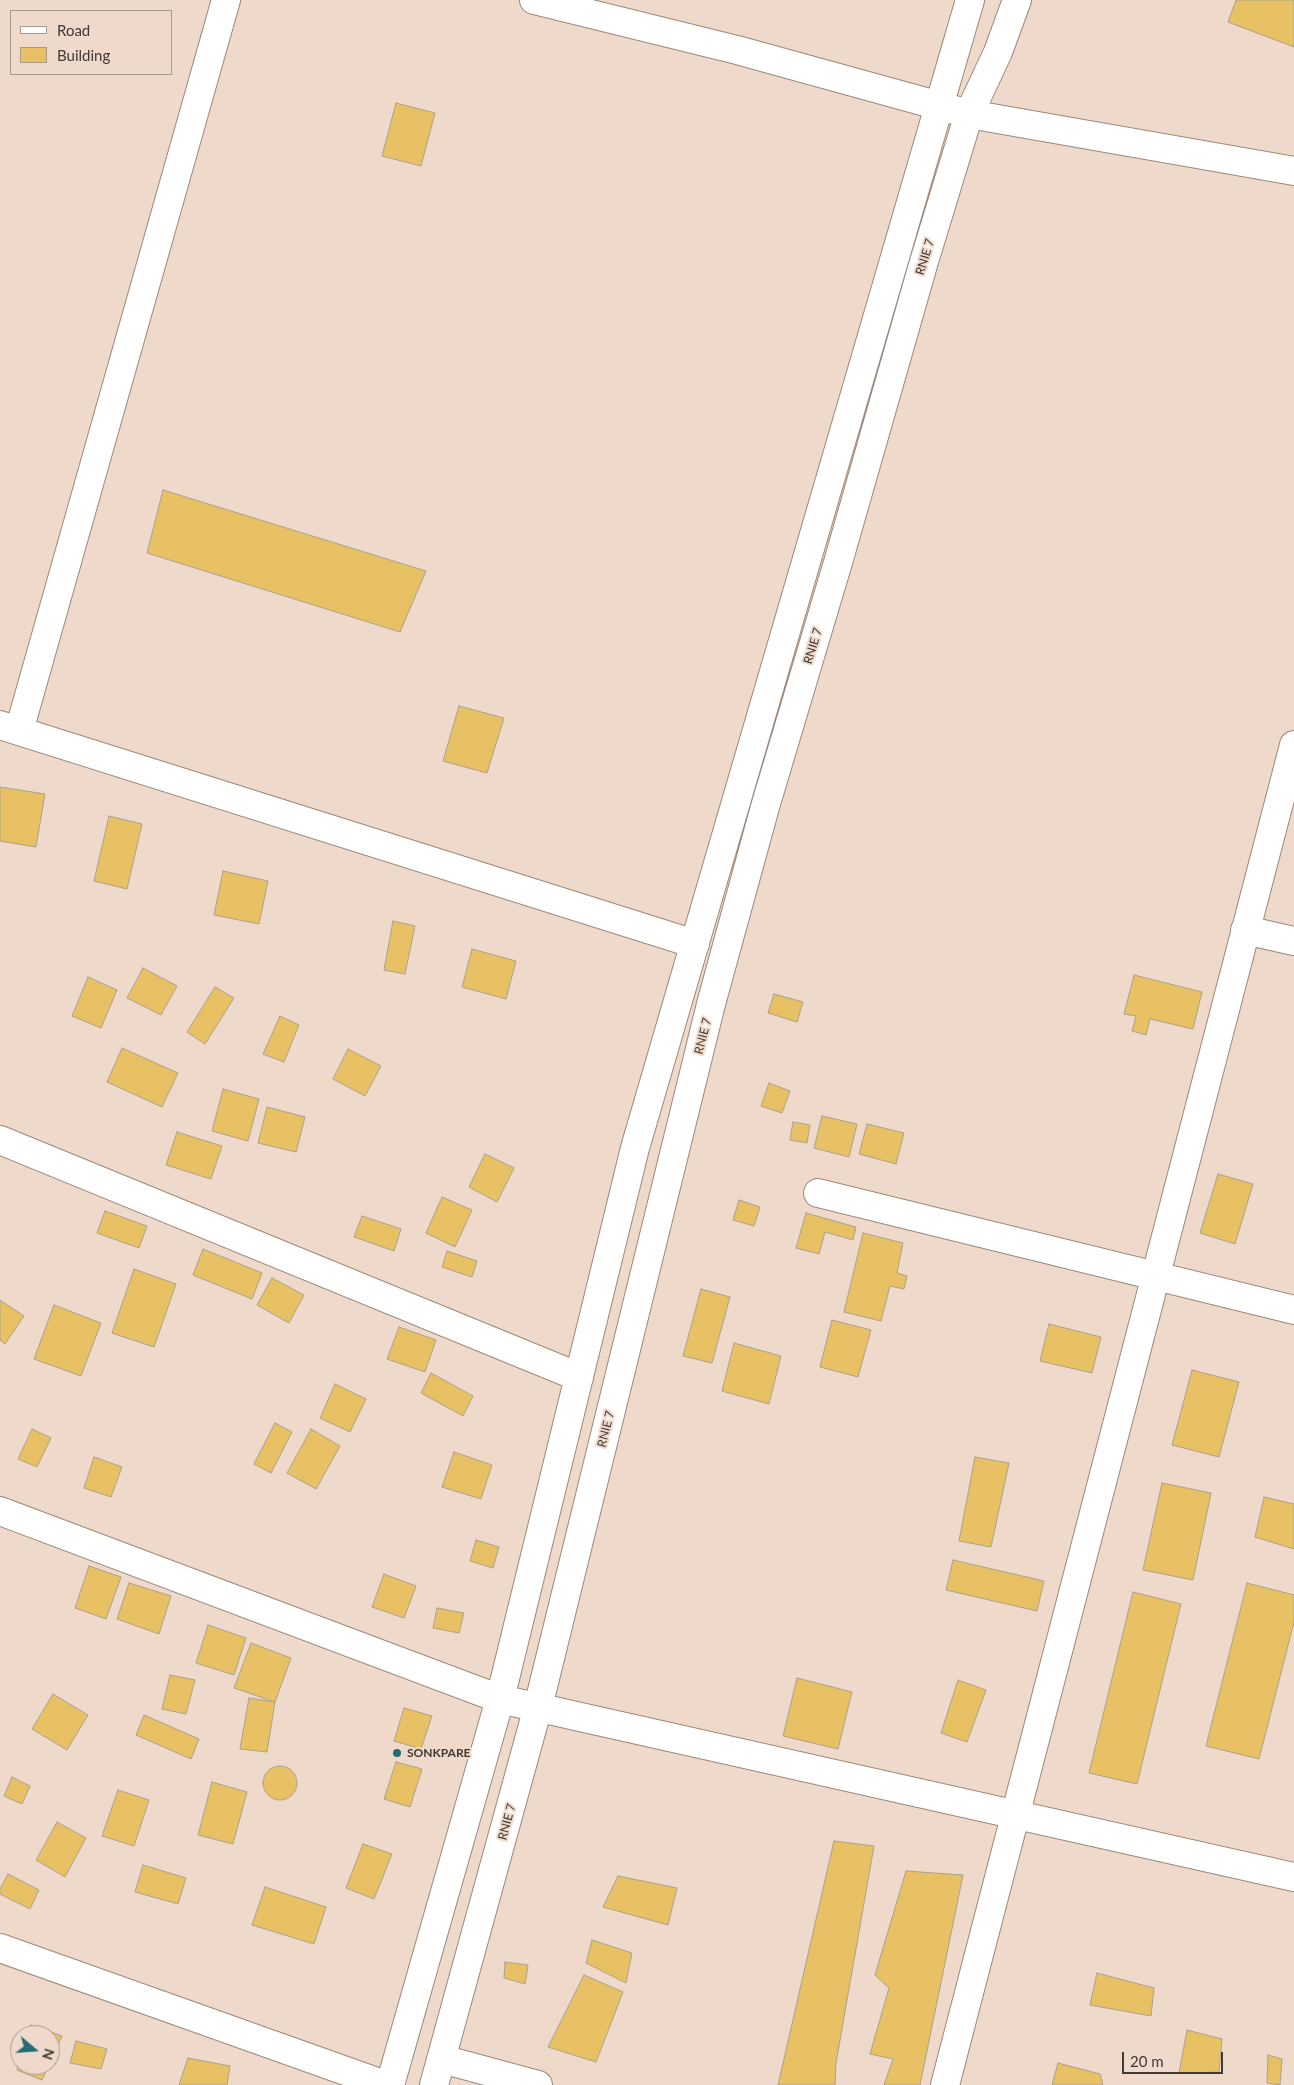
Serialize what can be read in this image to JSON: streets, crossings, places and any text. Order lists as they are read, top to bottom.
{
  "streets": {
    "street": ["RNIE 7"]
  },
  "places": ["SONKPARE"],
  "legend": ["Road", "Building"],
  "scale_bar": "20 m",
  "north": "right"
}
